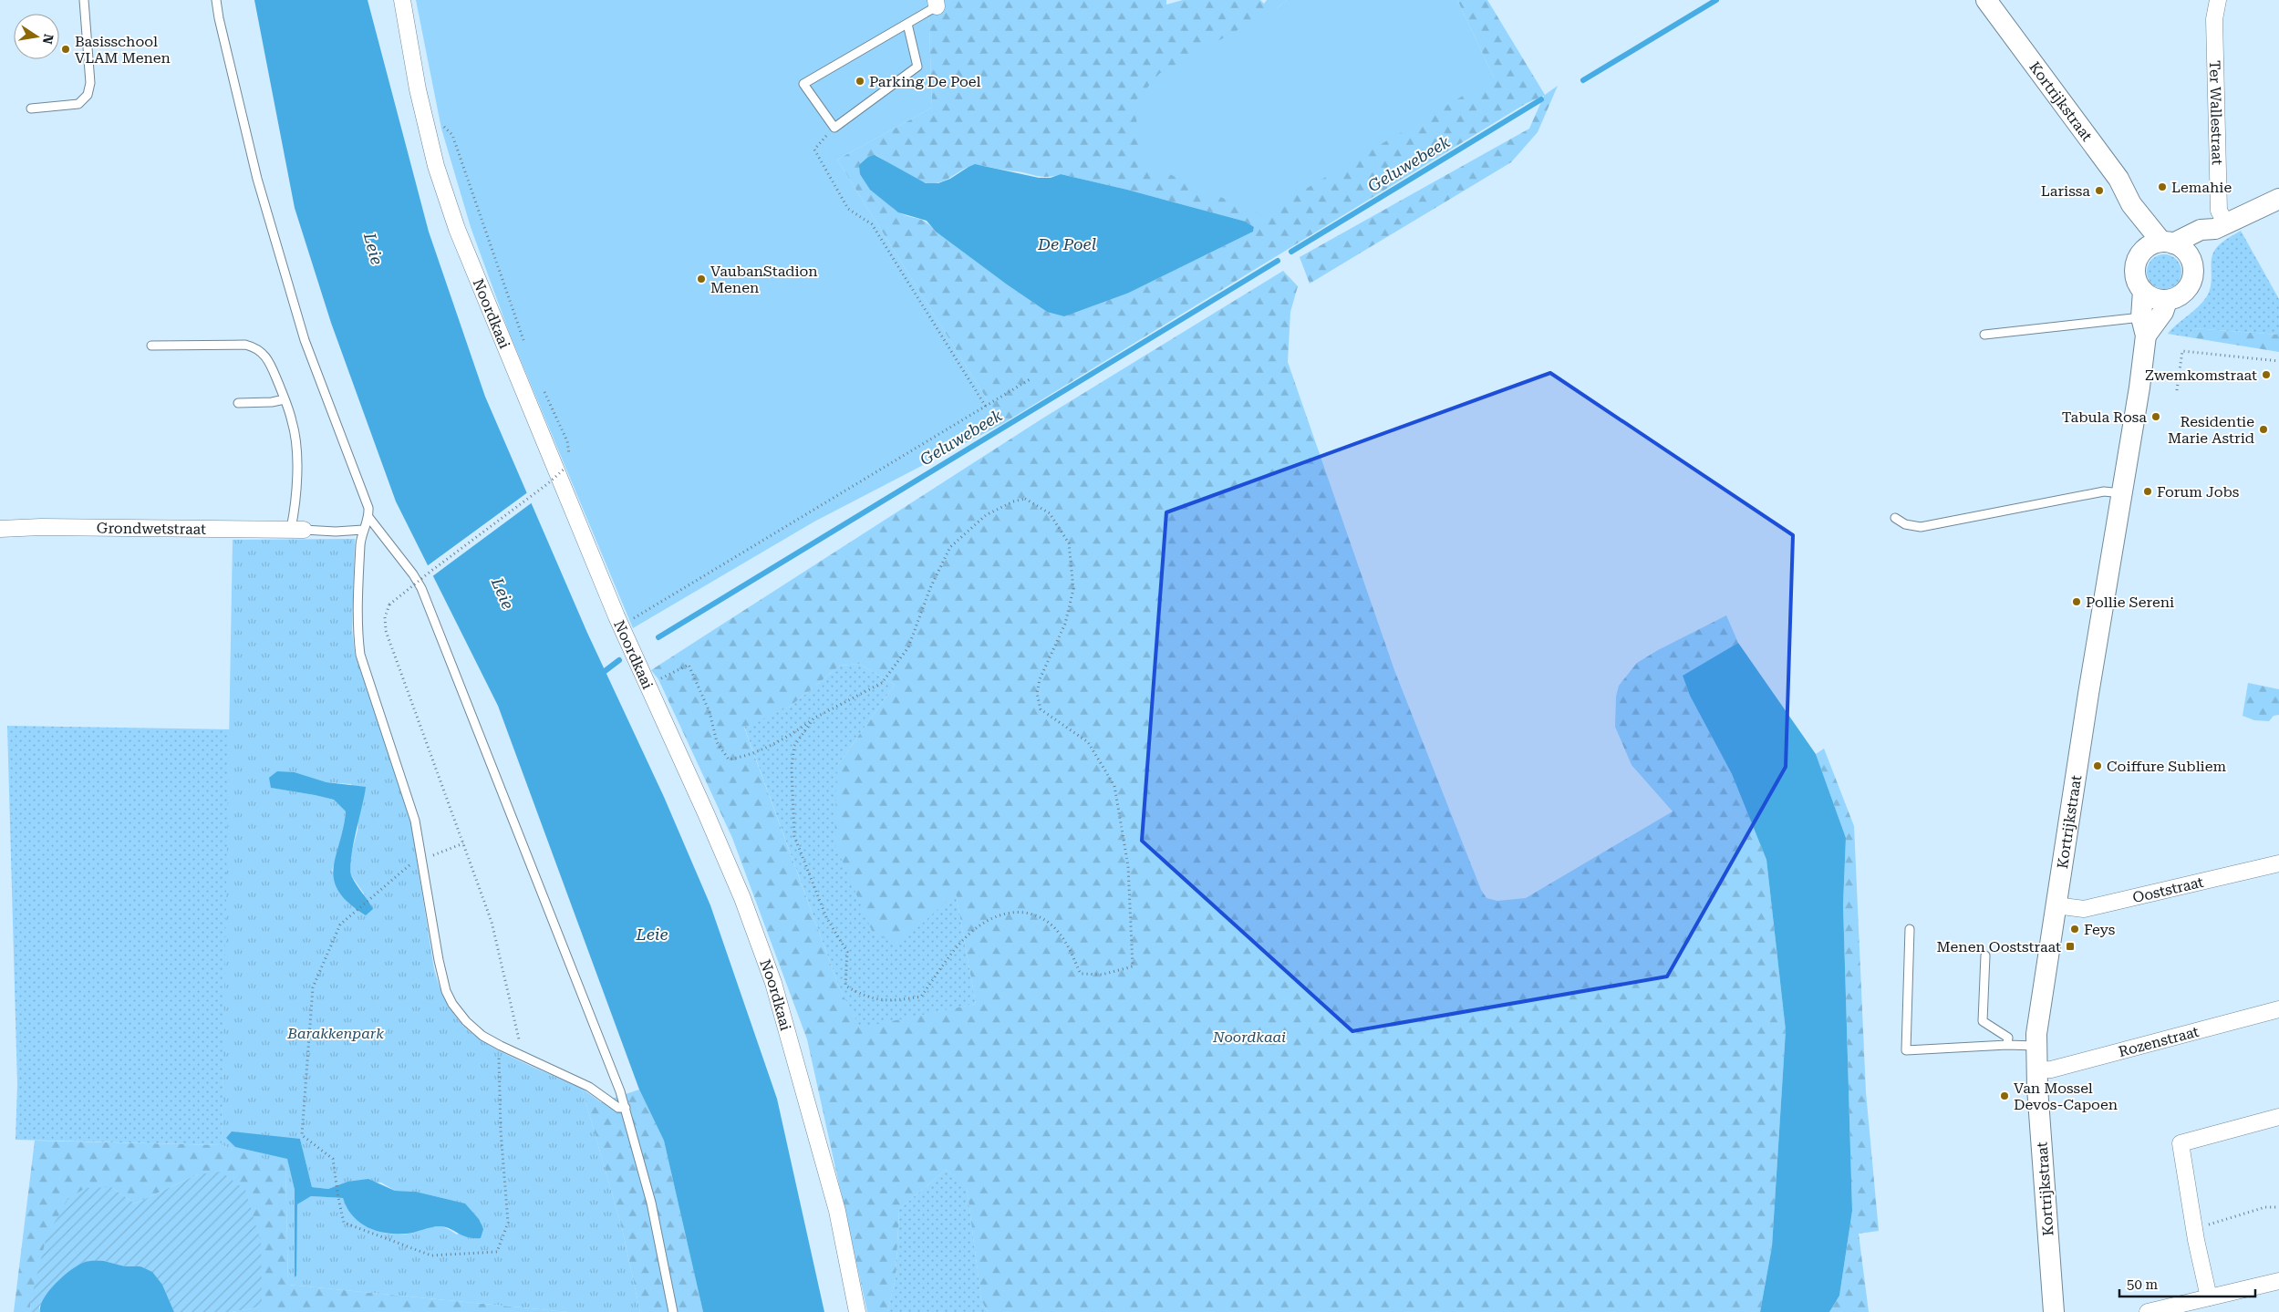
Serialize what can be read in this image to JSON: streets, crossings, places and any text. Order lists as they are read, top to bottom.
{
  "streets": {
    "street": [
      "Kortrijkstraat",
      "Ter Wallestraat",
      "Noordkaai",
      "Grondwetstraat",
      "Ooststraat",
      "Rozenstraat"
    ]
  },
  "crossings": [
    ["Kortrijkstraat", "Ooststraat"],
    ["Kortrijkstraat", "Rozenstraat"]
  ],
  "water": ["Geluwebeek", "De Poel", "Leie"],
  "parks": ["Barakkenpark", "Noordkaai"],
  "places": {
    "other": [
      "Basisschool VLAM Menen",
      "Parking De Poel",
      "Lemahie",
      "Larissa",
      "VaubanStadion Menen",
      "Zwemkomstraat",
      "Tabula Rosa",
      "Residentie Marie Astrid",
      "Forum Jobs",
      "Pollie Sereni",
      "Coiffure Subliem",
      "Feys",
      "Van Mossel Devos-Capoen"
    ],
    "transit": ["Menen Ooststraat"]
  },
  "scale_bar": "50 m",
  "north": "right"
}
